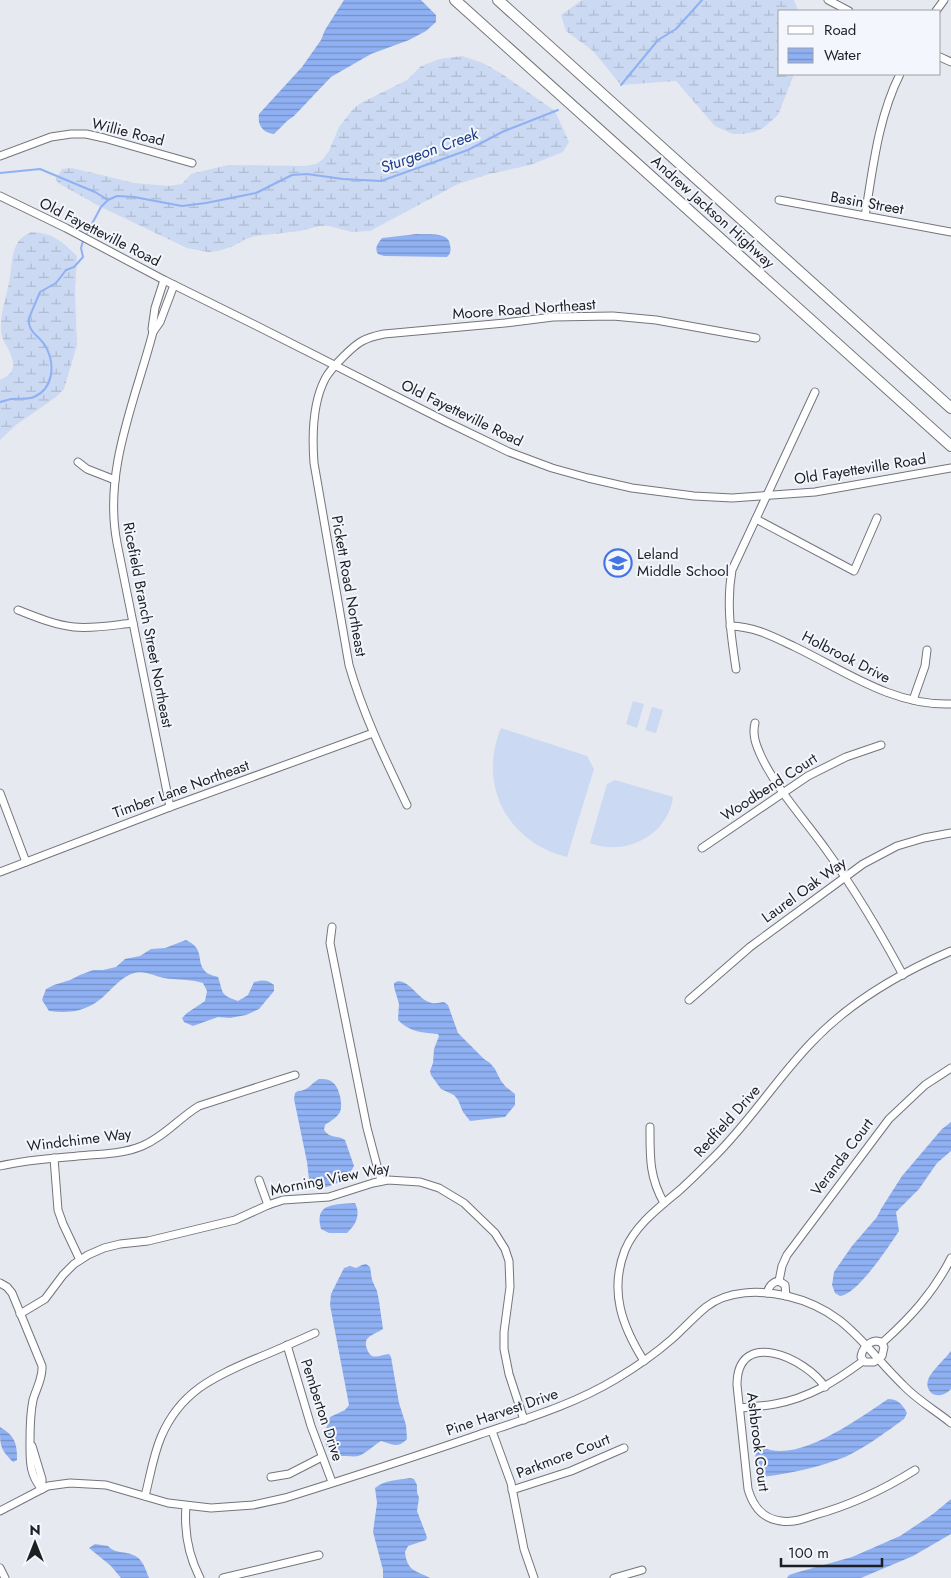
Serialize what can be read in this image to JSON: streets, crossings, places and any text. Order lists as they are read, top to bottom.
{
  "streets": {
    "highway": ["Andrew Jackson Highway"],
    "street": [
      "Willie Road",
      "Basin Street",
      "Old Fayetteville Road",
      "Moore Road Northeast",
      "Pickett Road Northeast",
      "Ricefield Branch Street Northeast",
      "Holbrook Drive",
      "Woodbend Court",
      "Timber Lane Northeast",
      "Laurel Oak Way",
      "Redfield Drive",
      "Windchime Way",
      "Veranda Court",
      "Morning View Way",
      "Pemberton Drive",
      "Pine Harvest Drive",
      "Ashbrook Court",
      "Parkmore Court"
    ]
  },
  "crossings": [
    ["Old Fayetteville Road", "Moore Road Northeast"],
    ["Old Fayetteville Road", "Pickett Road Northeast"],
    ["Old Fayetteville Road", "Ricefield Branch Street Northeast"],
    ["Moore Road Northeast", "Pickett Road Northeast"],
    ["Pickett Road Northeast", "Timber Lane Northeast"],
    ["Ricefield Branch Street Northeast", "Timber Lane Northeast"],
    ["Redfield Drive", "Pine Harvest Drive"],
    ["Veranda Court", "Pine Harvest Drive"],
    ["Morning View Way", "Pine Harvest Drive"],
    ["Pemberton Drive", "Pine Harvest Drive"]
  ],
  "water": ["Sturgeon Creek"],
  "places": {
    "school or university": ["Leland Middle School"]
  },
  "legend": ["Road", "Water"],
  "scale_bar": "100 m",
  "north": "top"
}
